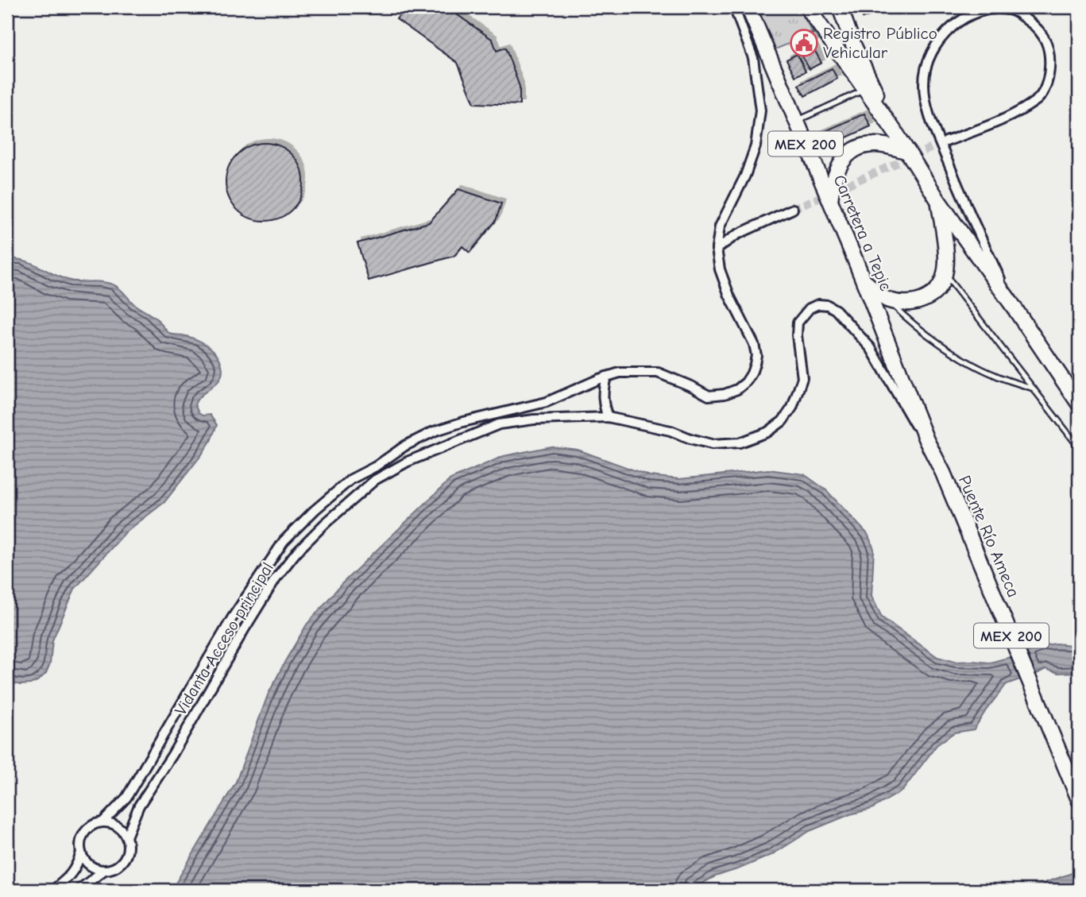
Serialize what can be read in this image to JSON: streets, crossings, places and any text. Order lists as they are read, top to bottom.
{
  "streets": {
    "highway": ["MEX 200", "Carretera a Tepic", "Puente Río Ameca"],
    "street": ["Vidanta Acceso principal"]
  },
  "crossings": [
    ["Carretera a Tepic", "Puente Río Ameca"],
    ["Carretera a Tepic", "Vidanta Acceso principal"]
  ],
  "places": {
    "public building": ["Registro Público Vehicular"]
  }
}
